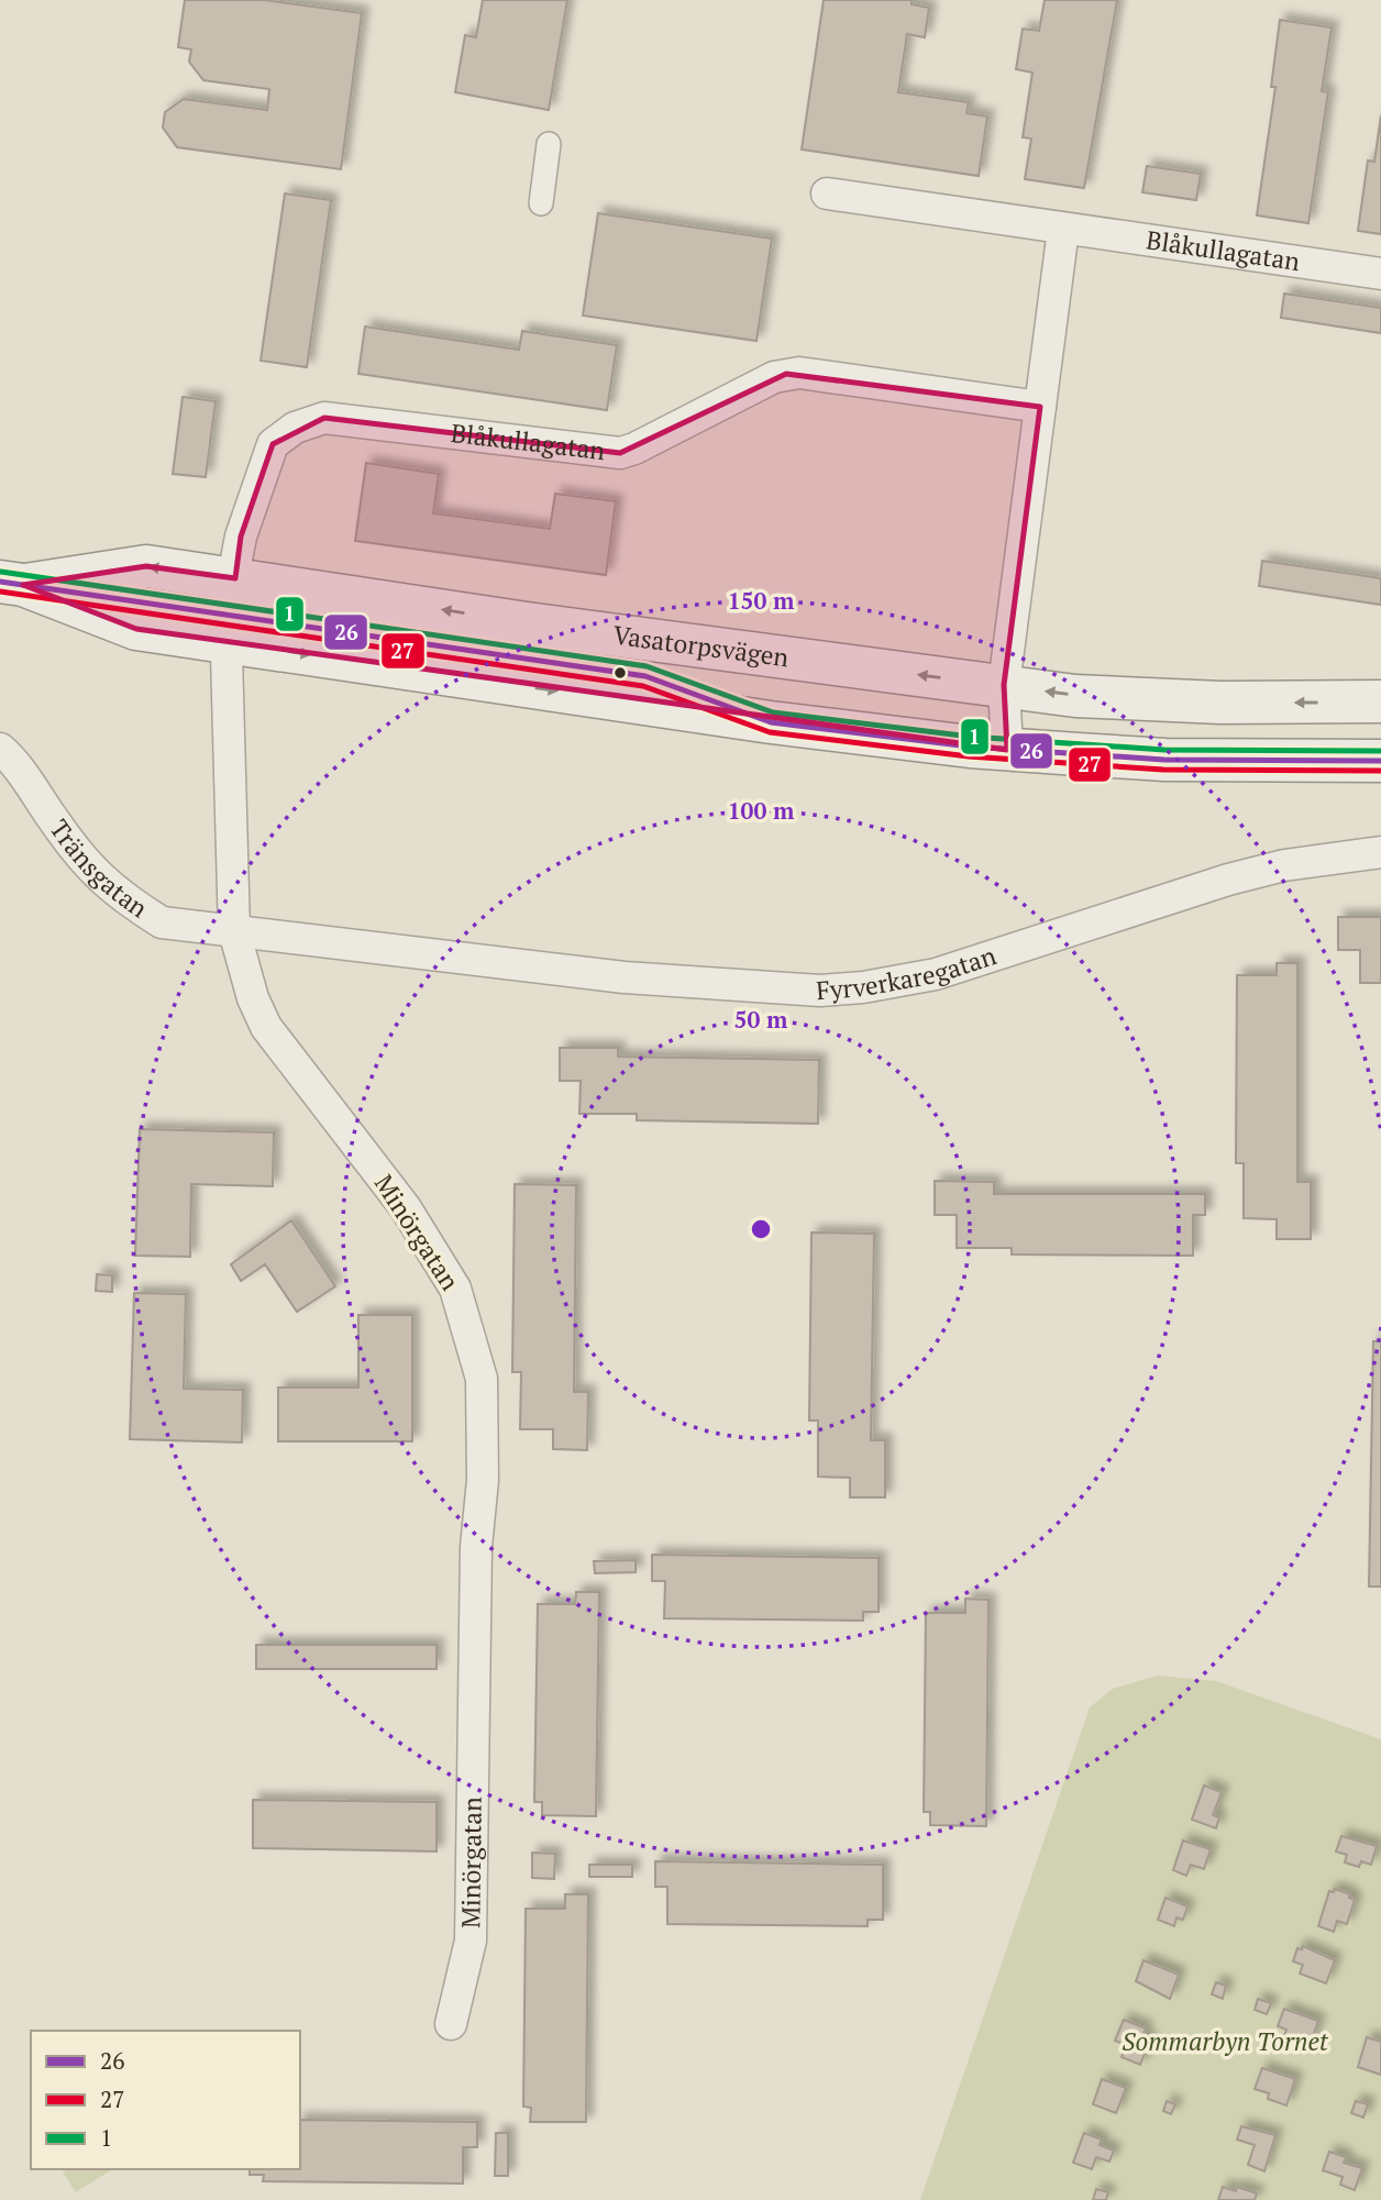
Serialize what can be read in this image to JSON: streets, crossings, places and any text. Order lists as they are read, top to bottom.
{
  "streets": {
    "main road": ["Vasatorpsvägen"],
    "street": [
      "Blåkullagatan",
      "Tränsgatan",
      "Fyrverkaregatan",
      "Minörgatan"
    ]
  },
  "crossings": [
    ["Blåkullagatan", "Vasatorpsvägen"],
    ["Blåkullagatan", "Minörgatan"],
    ["Vasatorpsvägen", "Minörgatan"],
    ["Tränsgatan", "Fyrverkaregatan"],
    ["Tränsgatan", "Minörgatan"],
    ["Fyrverkaregatan", "Minörgatan"]
  ],
  "parks": ["Sommarbyn Tornet"],
  "lines": ["transit line 1", "transit line 26", "transit line 27"],
  "legend": ["26", "27", "1"],
  "rings": ["150 m", "100 m", "50 m"]
}
